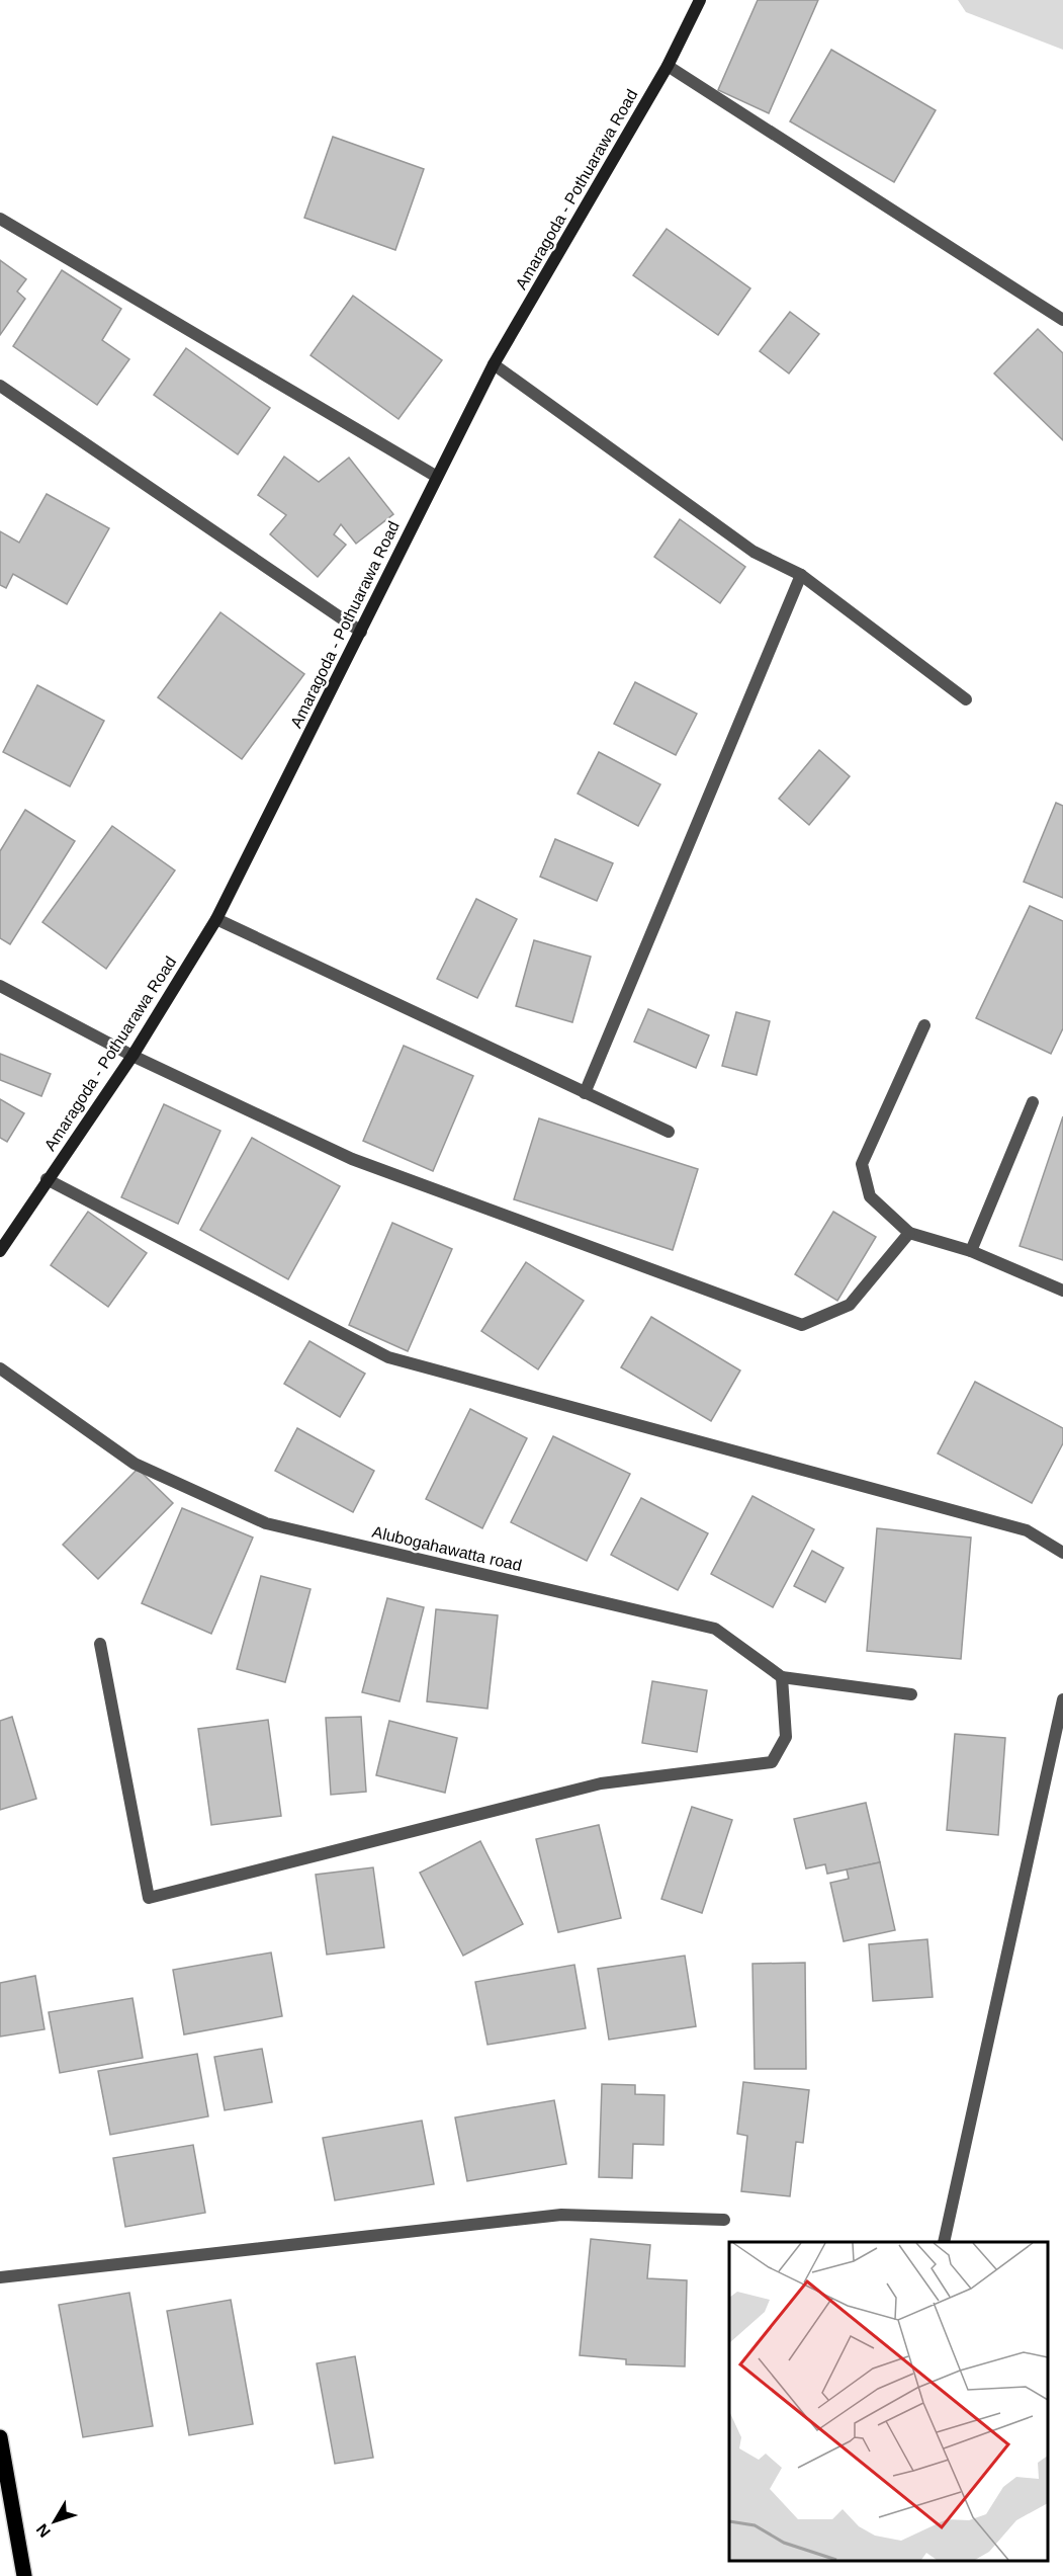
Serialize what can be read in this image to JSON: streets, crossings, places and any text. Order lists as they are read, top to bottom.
{
  "streets": {
    "street": ["Amaragoda - Pothuarawa Road", "Alubogahawatta road"]
  },
  "north": "bottom left"
}
